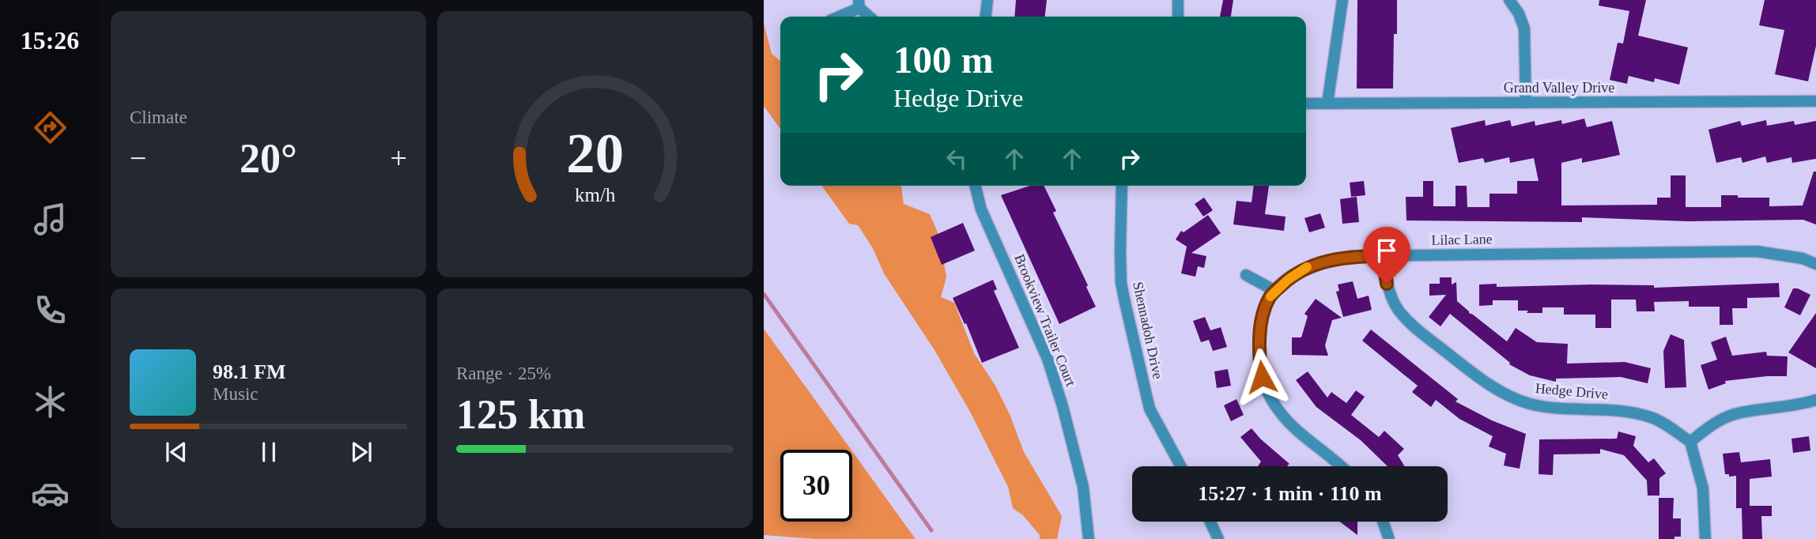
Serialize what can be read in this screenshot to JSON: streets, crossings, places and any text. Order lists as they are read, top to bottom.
{
  "streets": {
    "street": [
      "Grand Valley Drive",
      "Lilac Lane",
      "Brookview Trailer Court",
      "Shennadoh Drive",
      "Hedge Drive"
    ]
  },
  "crossings": [
    ["Lilac Lane", "Hedge Drive"]
  ],
  "page": {
    "tabs": "15:26",
    "tile": [
      "Climate",
      ["Range · 25%", "125 km"]
    ],
    "turn": ["100 m", "Hedge Drive"],
    "heat": ["−", "20°", "+"],
    "song": ["98.1 FM", "Music"],
    "limit": "30",
    "trip": "15:27 · 1 min · 110 m",
    "gauge": ["20", "km/h"]
  }
}
